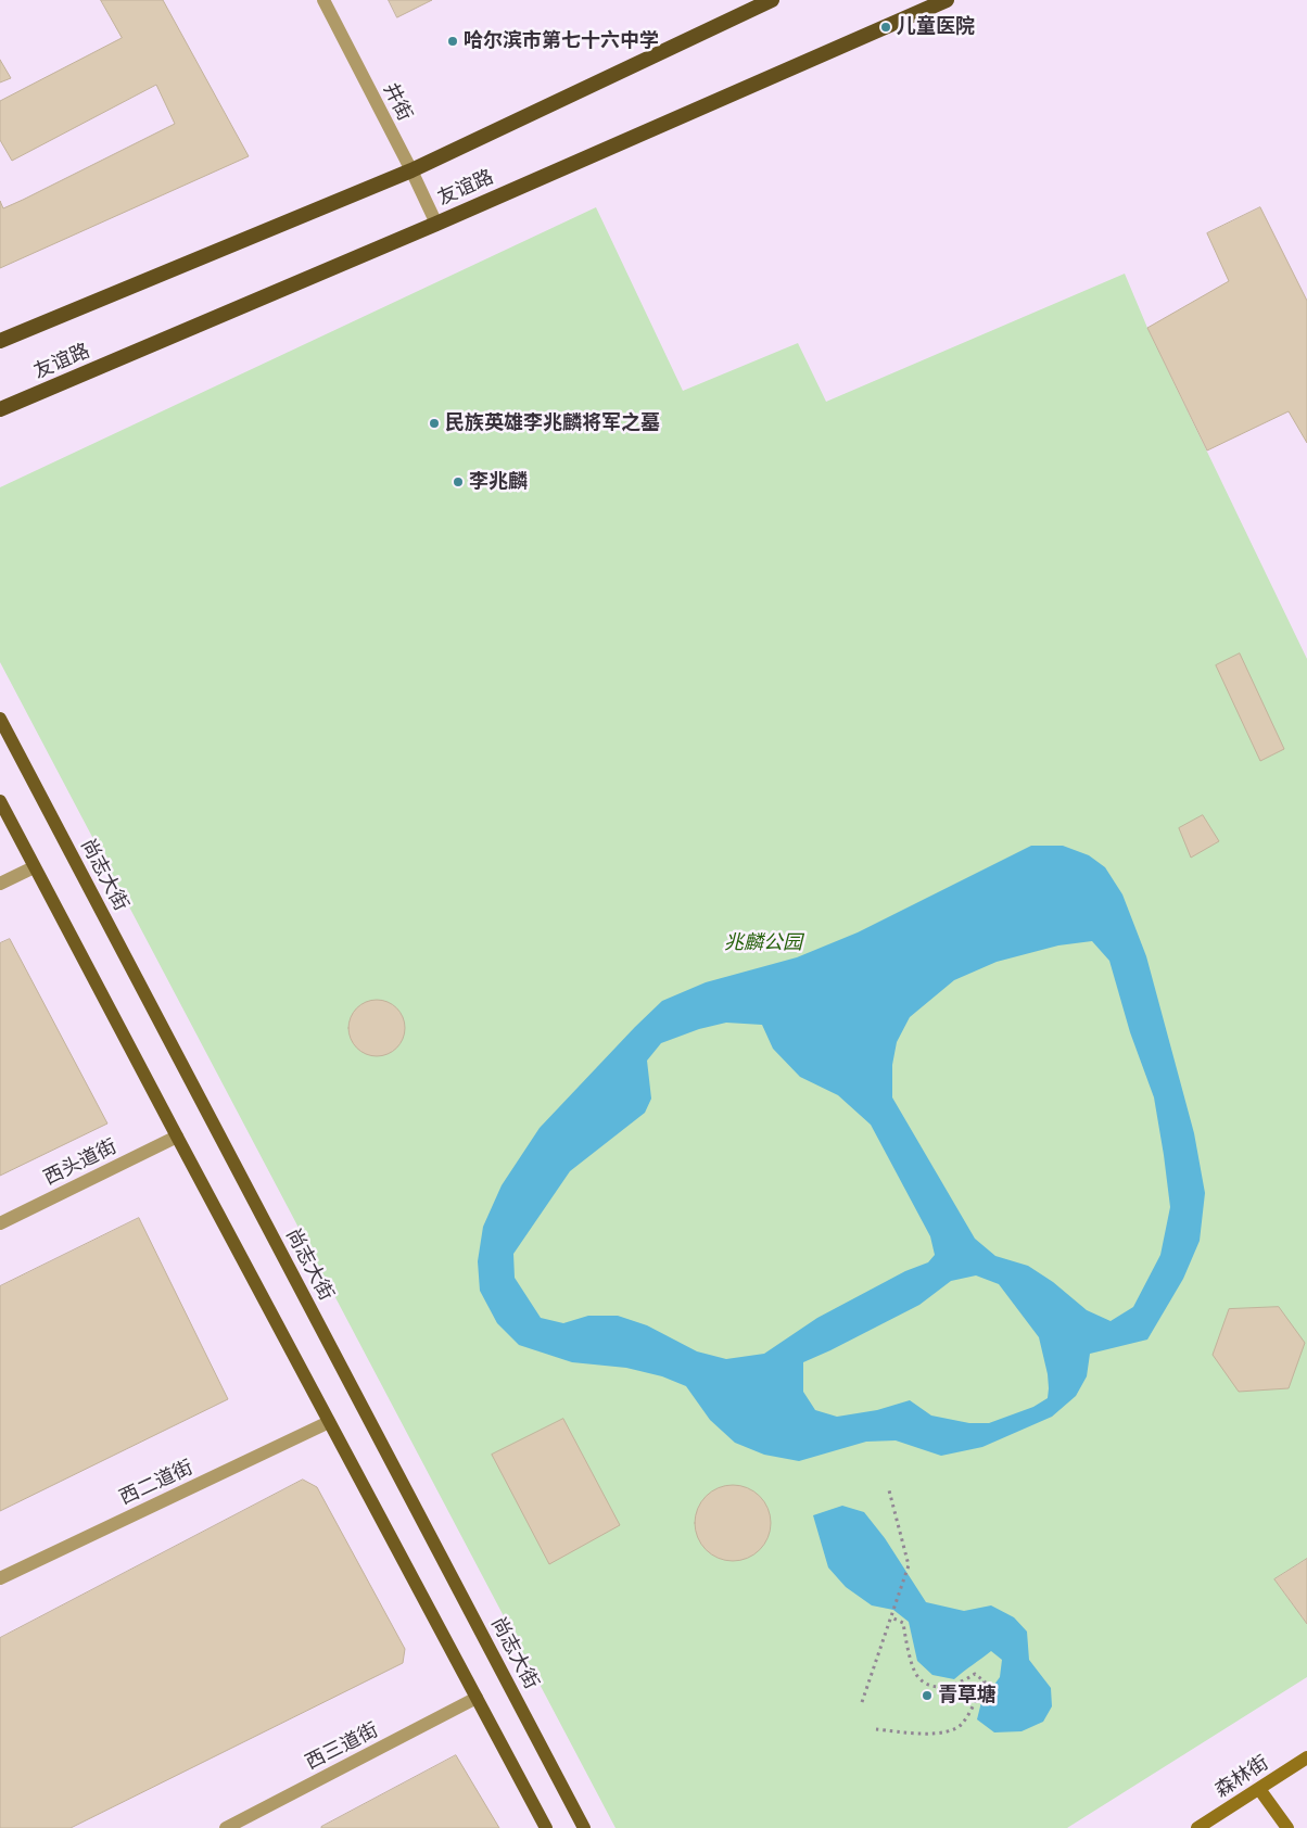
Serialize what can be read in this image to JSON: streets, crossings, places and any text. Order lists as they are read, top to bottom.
{
  "streets": {
    "highway": ["友谊路"],
    "main road": ["尚志大街", "森林街"],
    "street": [
      "井街",
      "西头道街",
      "西二道街",
      "西三道街"
    ]
  },
  "crossings": [
    ["井街", "友谊路"]
  ],
  "parks": ["兆麟公园"],
  "places": [
    "儿童医院",
    "哈尔滨市第七十六中学",
    "民族英雄李兆麟将军之墓",
    "李兆麟",
    "青草塘"
  ]
}
